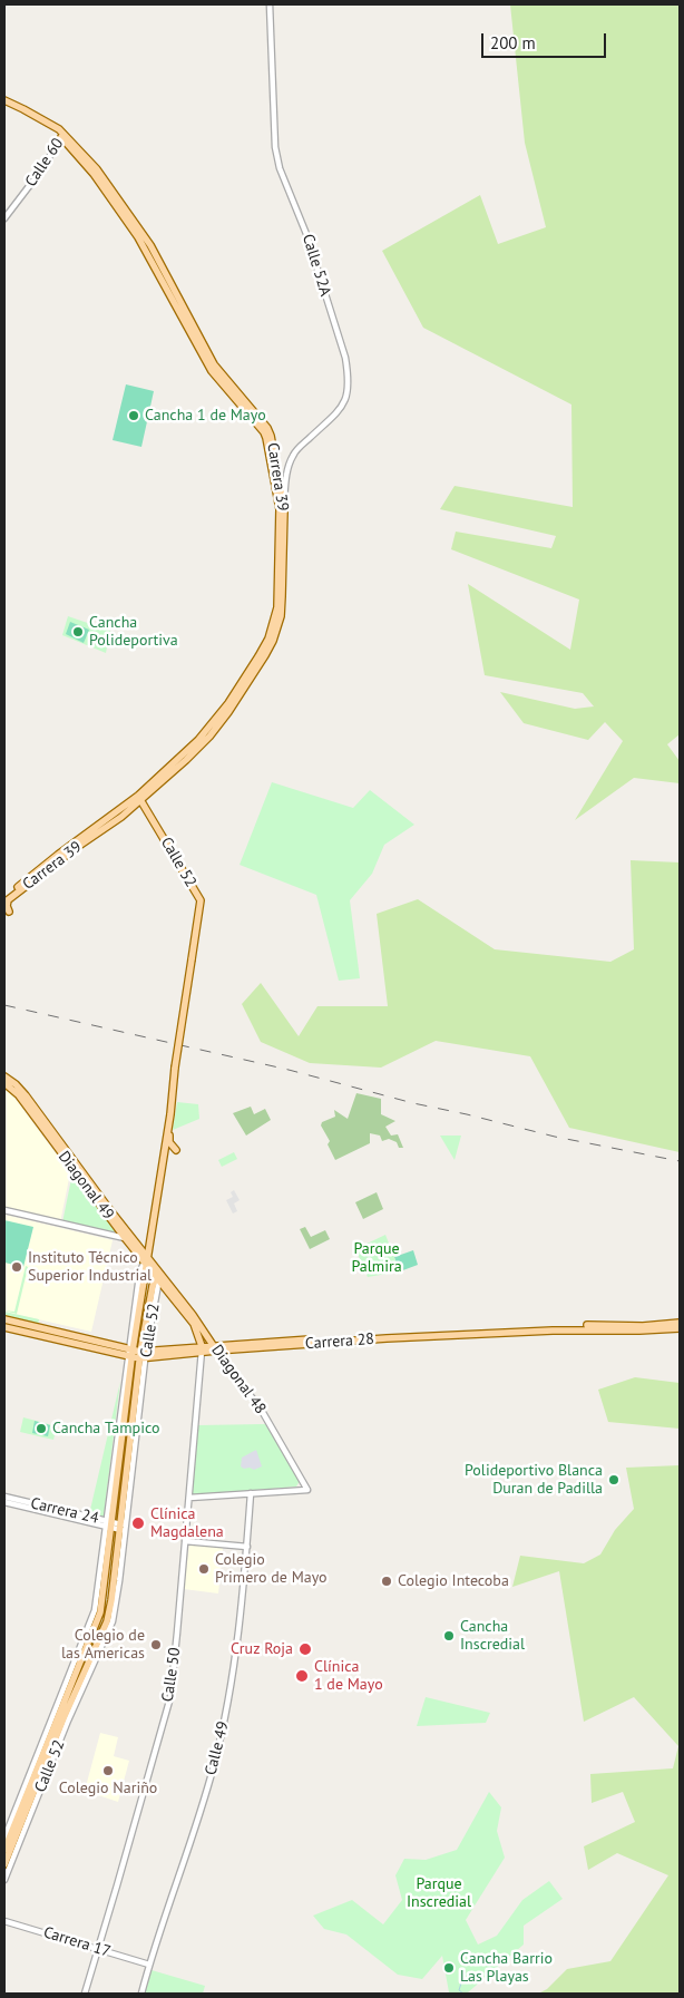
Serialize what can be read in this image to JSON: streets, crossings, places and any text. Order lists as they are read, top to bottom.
{
  "streets": {
    "main road": [
      "Carrera 39",
      "Calle 52",
      "Diagonal 49",
      "Carrera 28",
      "Diagonal 48"
    ],
    "street": [
      "Calle 60",
      "Calle 52A",
      "Carrera 24",
      "Calle 50",
      "Calle 49",
      "Carrera 17"
    ]
  },
  "crossings": [
    ["Calle 60", "Carrera 39"],
    ["Calle 52A", "Carrera 39"],
    ["Carrera 39", "Calle 52"],
    ["Calle 52", "Diagonal 49"],
    ["Calle 52", "Carrera 28"],
    ["Calle 52", "Diagonal 48"],
    ["Calle 52", "Carrera 24"],
    ["Diagonal 49", "Diagonal 48"],
    ["Carrera 28", "Diagonal 48"],
    ["Carrera 28", "Calle 50"],
    ["Diagonal 48", "Calle 50"],
    ["Diagonal 48", "Calle 49"],
    ["Calle 50", "Carrera 17"],
    ["Calle 49", "Carrera 17"]
  ],
  "parks": ["Parque Palmira", "Parque Inscredial"],
  "places": [
    "Cancha 1 de Mayo",
    "Cancha Polideportiva",
    "Instituto Técnico Superior Industrial",
    "Cancha Tampico",
    "Polideportivo Blanca Duran de Padilla",
    "Clínica Magdalena",
    "Colegio Primero de Mayo",
    "Colegio Intecoba",
    "Cancha Inscredial",
    "Colegio de las Americas",
    "Cruz Roja",
    "Clínica 1 de Mayo",
    "Colegio Nariño",
    "Cancha Barrio Las Playas"
  ],
  "scale_bar": "200 m"
}
